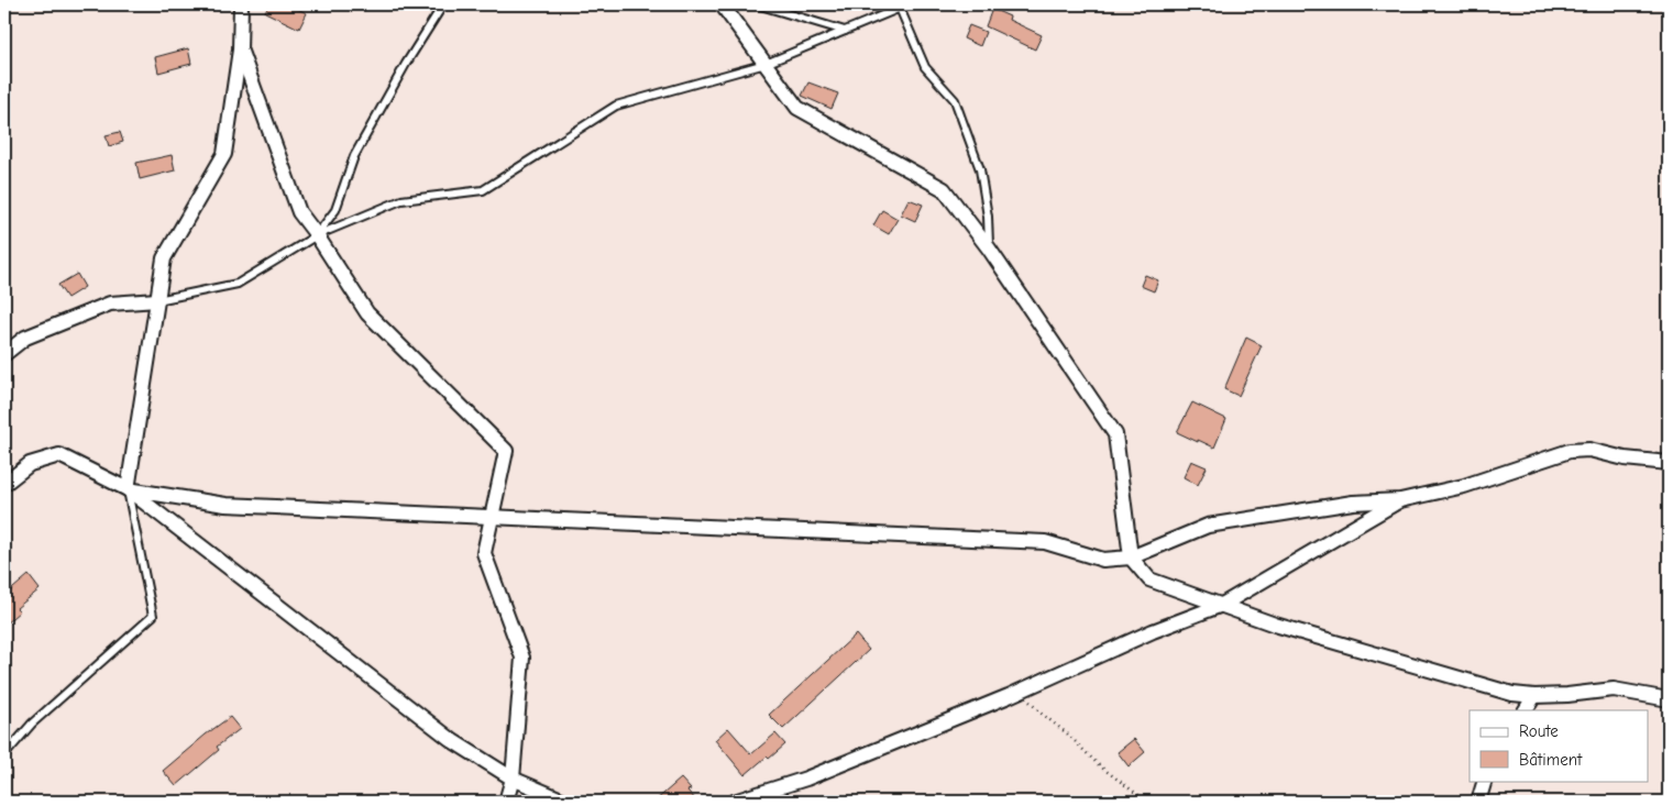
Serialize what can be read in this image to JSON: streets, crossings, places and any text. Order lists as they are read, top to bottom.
{
  "legend": ["Route", "Bâtiment"]
}
